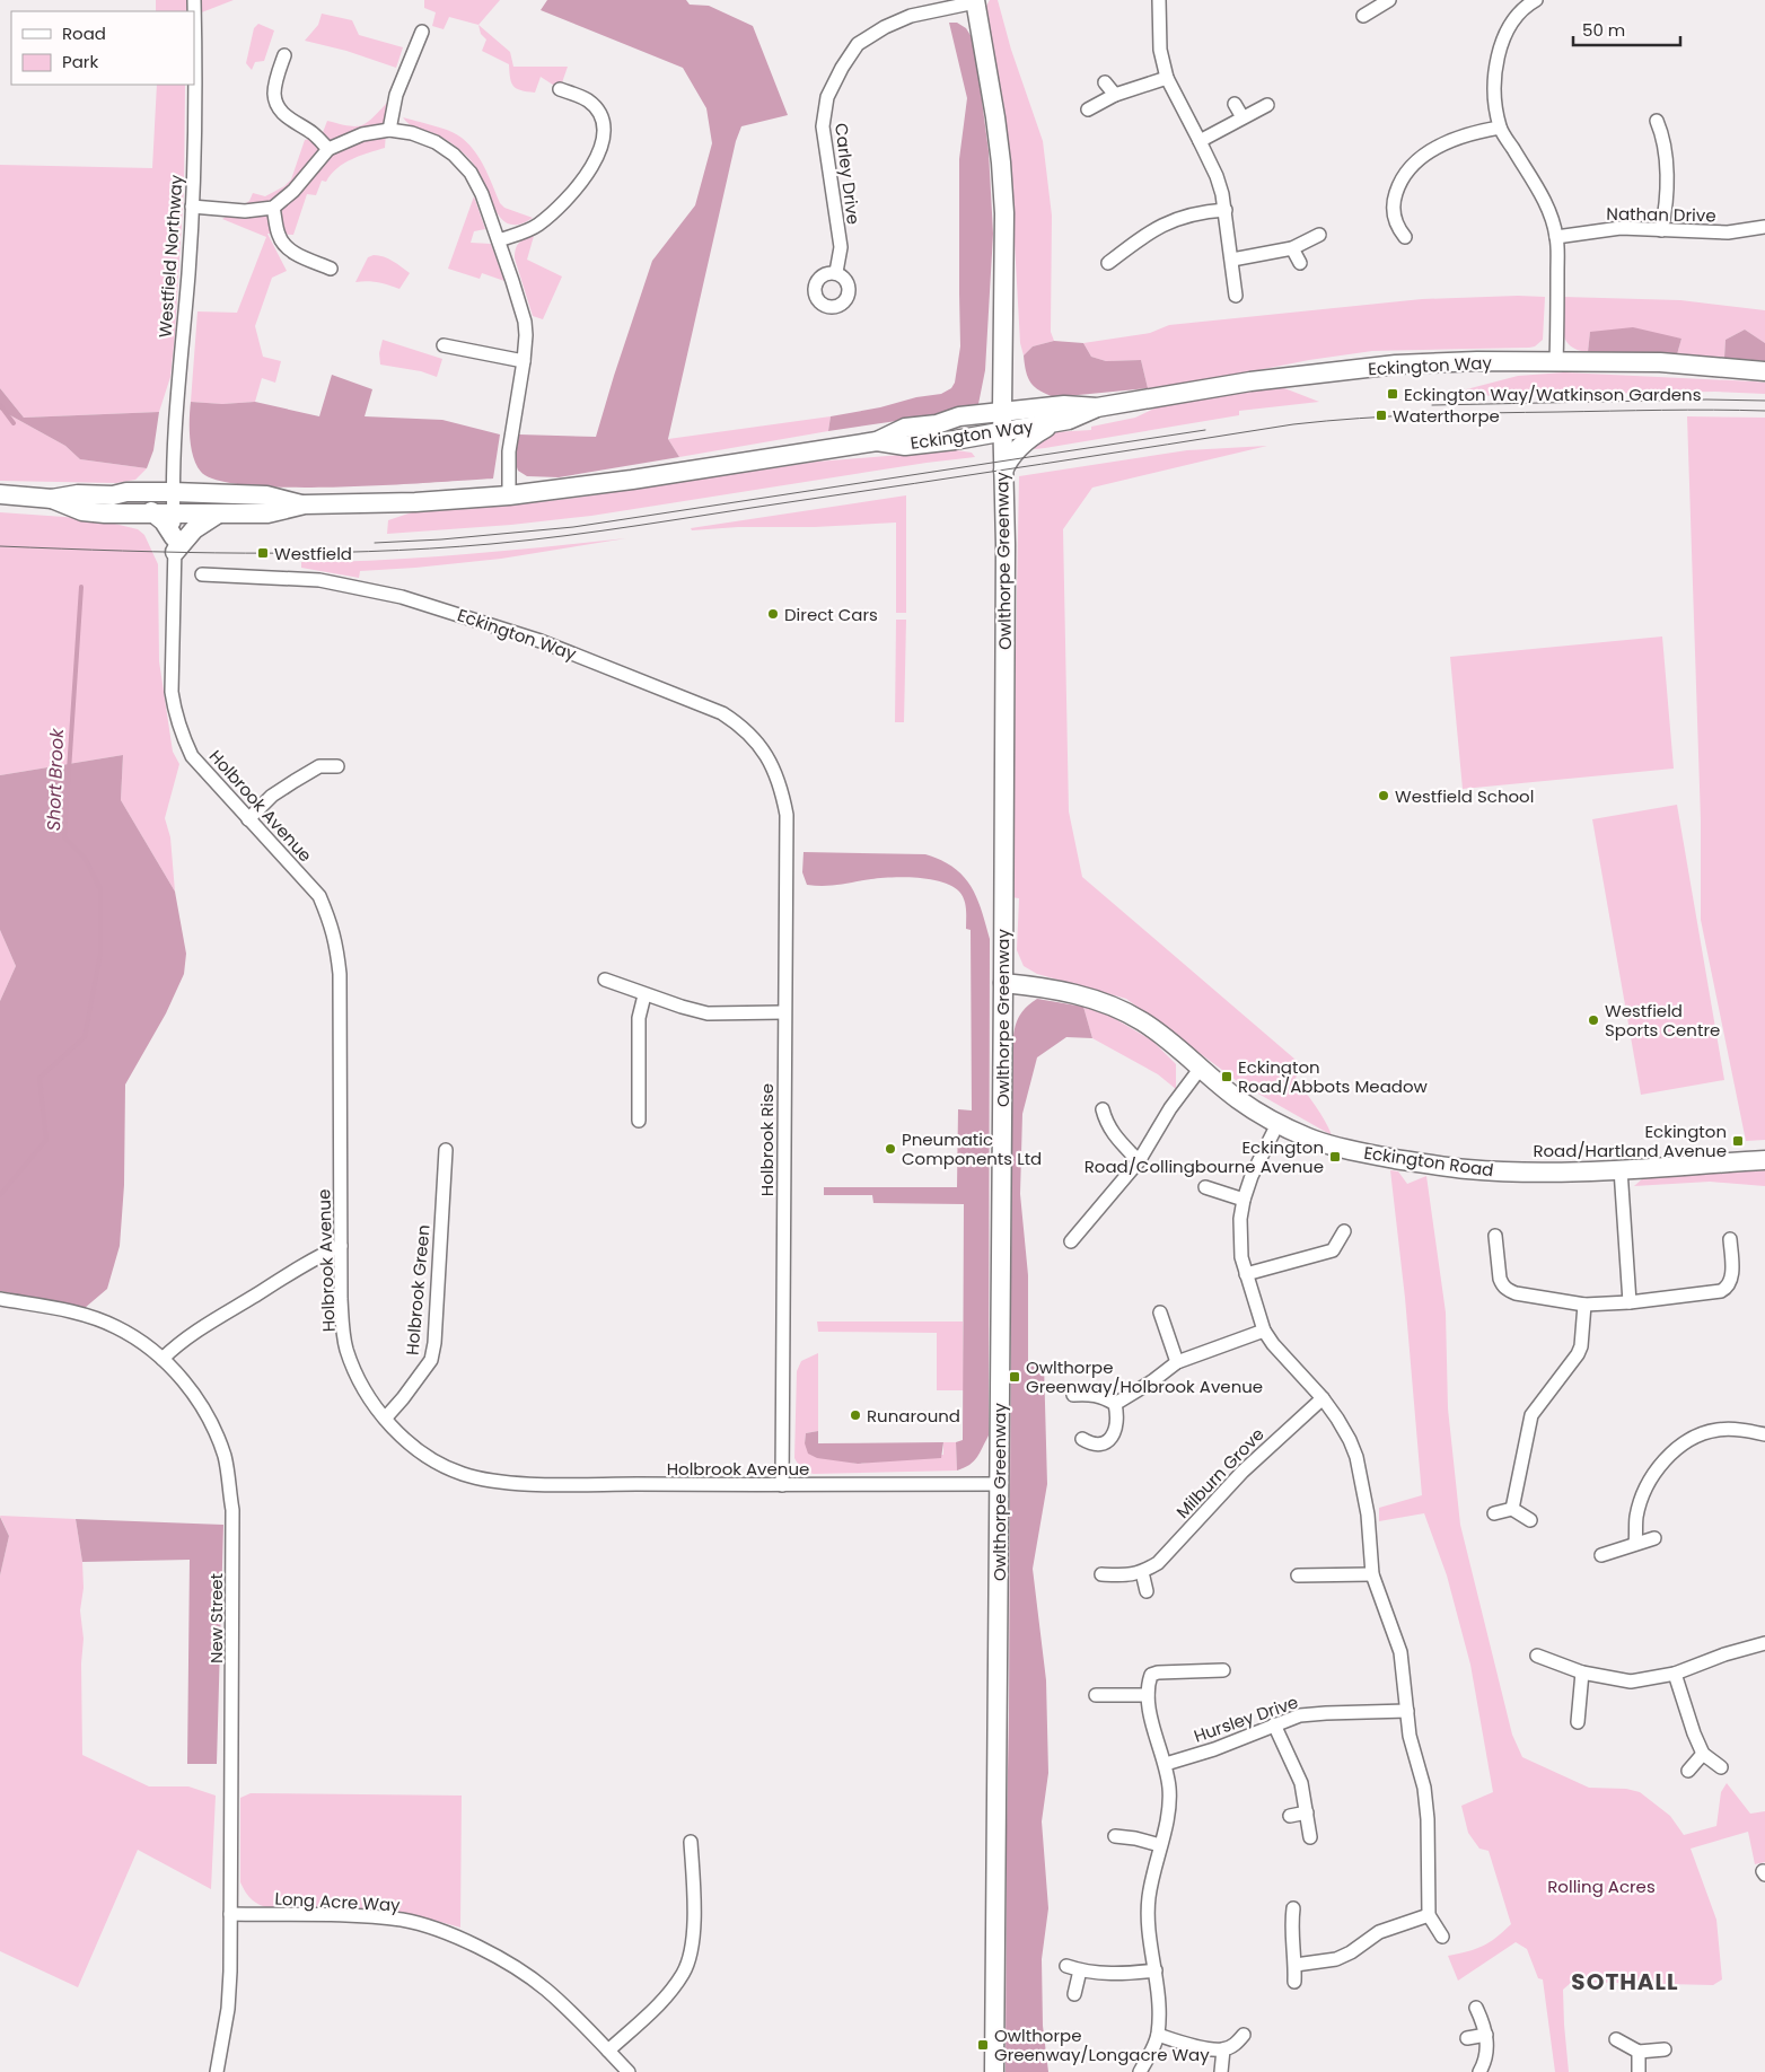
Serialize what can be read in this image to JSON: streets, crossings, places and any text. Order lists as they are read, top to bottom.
{
  "streets": {
    "street": [
      "Carley Drive",
      "Nathan Drive",
      "Westfield Northway",
      "Eckington Way",
      "Owlthorpe Greenway",
      "Holbrook Avenue",
      "Holbrook Rise",
      "Eckington Road",
      "Holbrook Green",
      "Milburn Grove",
      "New Street",
      "Hursley Drive",
      "Long Acre Way"
    ]
  },
  "crossings": [
    ["Carley Drive", "Owlthorpe Greenway"],
    ["Westfield Northway", "Eckington Way"],
    ["Eckington Way", "Owlthorpe Greenway"],
    ["Eckington Way", "Holbrook Rise"],
    ["Owlthorpe Greenway", "Holbrook Avenue"],
    ["Owlthorpe Greenway", "Eckington Road"],
    ["Holbrook Avenue", "Holbrook Rise"],
    ["Holbrook Avenue", "Holbrook Green"],
    ["New Street", "Long Acre Way"]
  ],
  "districts": ["SOTHALL"],
  "water": ["Short Brook"],
  "parks": ["Rolling Acres"],
  "places": {
    "transit": [
      "Eckington Way/Watkinson Gardens",
      "Waterthorpe",
      "Westfield",
      "Eckington Road/Abbots Meadow",
      "Eckington Road/Hartland Avenue",
      "Eckington Road/Collingbourne Avenue",
      "Owlthorpe Greenway/Holbrook Avenue",
      "Owlthorpe Greenway/Longacre Way"
    ],
    "other": [
      "Direct Cars",
      "Westfield School",
      "Westfield Sports Centre",
      "Pneumatic Components Ltd",
      "Runaround"
    ]
  },
  "legend": ["Road", "Park"],
  "scale_bar": "50 m"
}
